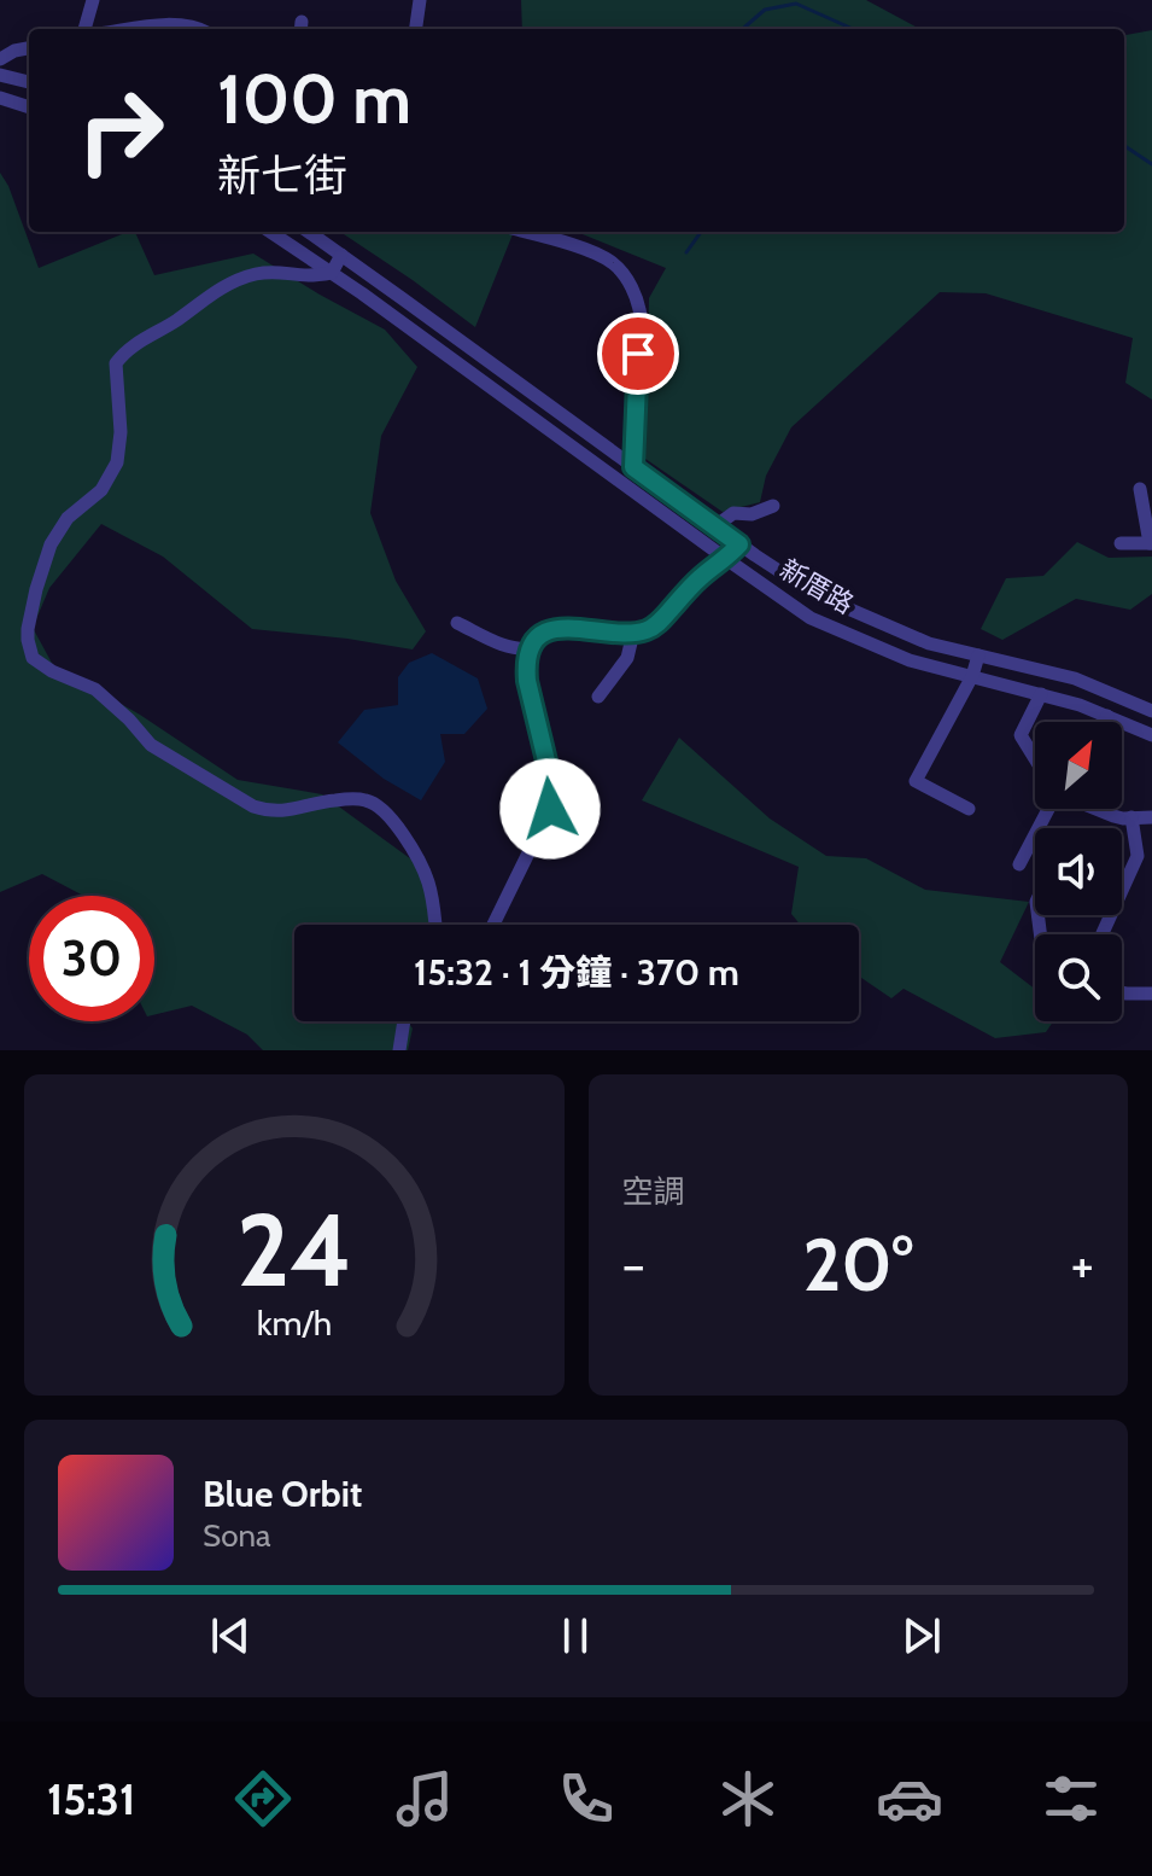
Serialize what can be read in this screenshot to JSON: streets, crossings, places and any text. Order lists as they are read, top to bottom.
{
  "streets": {
    "street": ["新厝路"]
  },
  "north": "top right",
  "page": {
    "turn": ["100 m", "新七街"],
    "limit": "30",
    "trip": "15:32 · 1 分鐘 · 370 m",
    "tile": "空調",
    "heat": ["−", "20°", "+"],
    "song": ["Blue Orbit", "Sona"],
    "tabs": "15:31",
    "gauge": ["24", "km/h"]
  }
}
